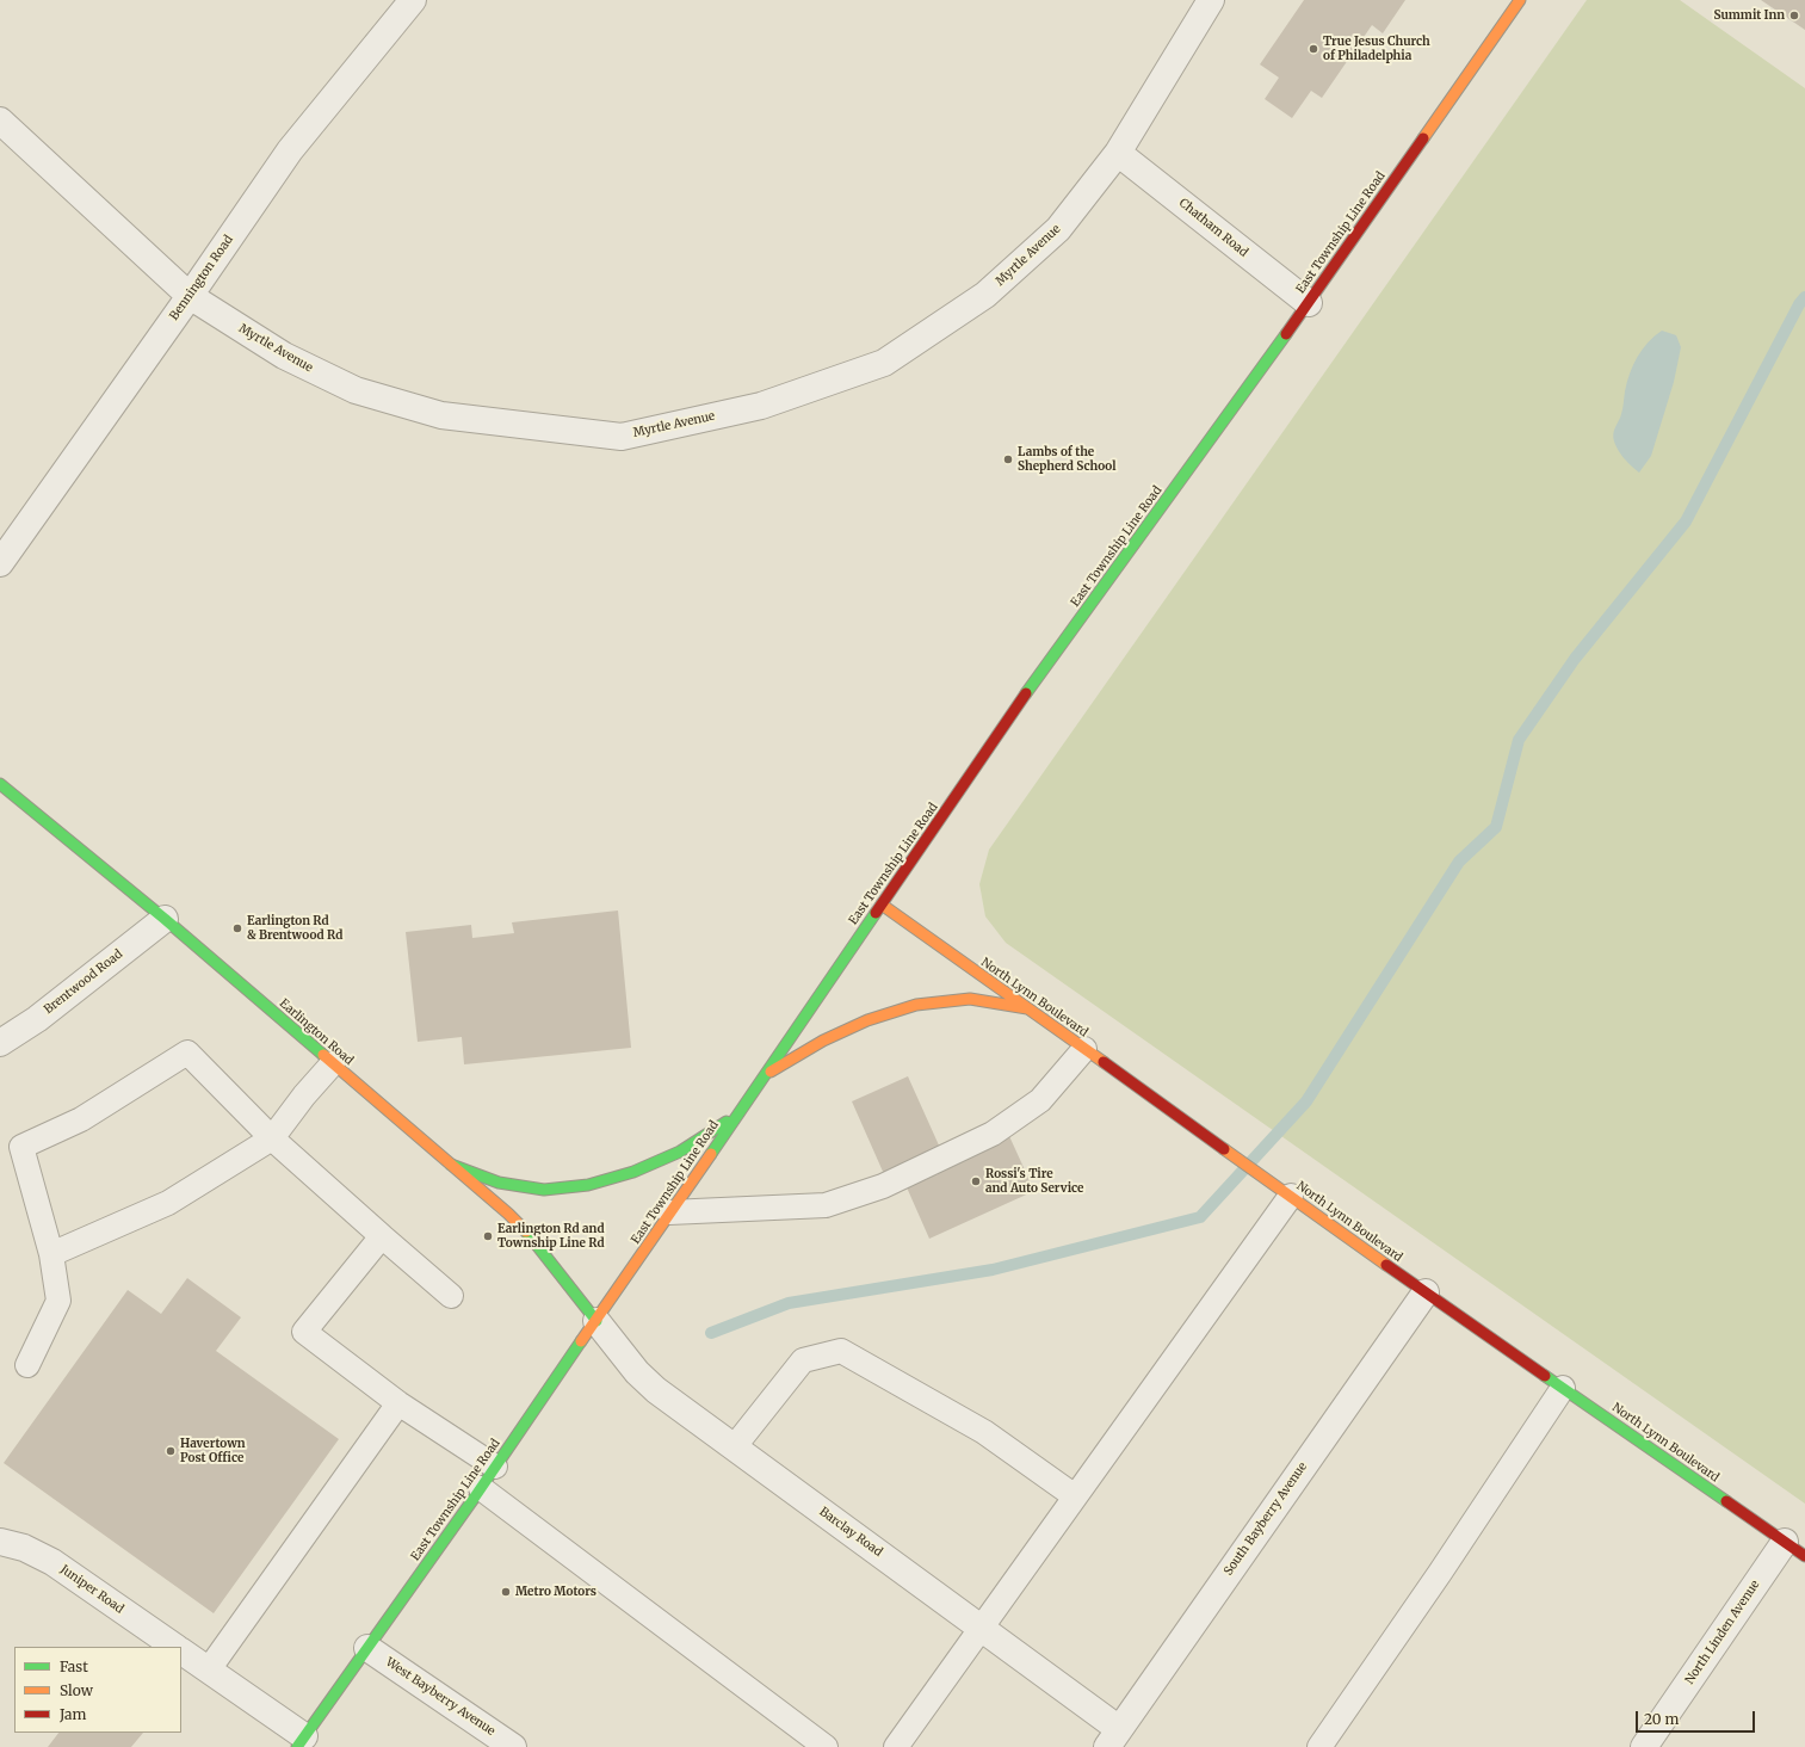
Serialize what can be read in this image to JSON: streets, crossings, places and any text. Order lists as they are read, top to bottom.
{
  "streets": {
    "main road": ["East Township Line Road", "North Lynn Boulevard", "Earlington Road"],
    "street": [
      "Chatham Road",
      "Myrtle Avenue",
      "Bennington Road",
      "Brentwood Road",
      "South Bayberry Avenue",
      "Barclay Road",
      "Juniper Road",
      "North Linden Avenue",
      "West Bayberry Avenue"
    ]
  },
  "crossings": [
    ["Chatham Road", "East Township Line Road"],
    ["Chatham Road", "Myrtle Avenue"],
    ["East Township Line Road", "North Lynn Boulevard"],
    ["East Township Line Road", "Earlington Road"],
    ["East Township Line Road", "Barclay Road"],
    ["East Township Line Road", "West Bayberry Avenue"],
    ["Myrtle Avenue", "Bennington Road"],
    ["Brentwood Road", "Earlington Road"],
    ["North Lynn Boulevard", "South Bayberry Avenue"],
    ["North Lynn Boulevard", "North Linden Avenue"],
    ["Earlington Road", "Barclay Road"],
    ["South Bayberry Avenue", "Barclay Road"]
  ],
  "places": [
    "Summit Inn",
    "True Jesus Church of Philadelphia",
    "Lambs of the Shepherd School",
    "Earlington Rd & Brentwood Rd",
    "Rossi's Tire and Auto Service",
    "Earlington Rd and Township Line Rd",
    "Havertown Post Office",
    "Metro Motors"
  ],
  "legend": ["Fast", "Slow", "Jam"],
  "scale_bar": "20 m"
}
